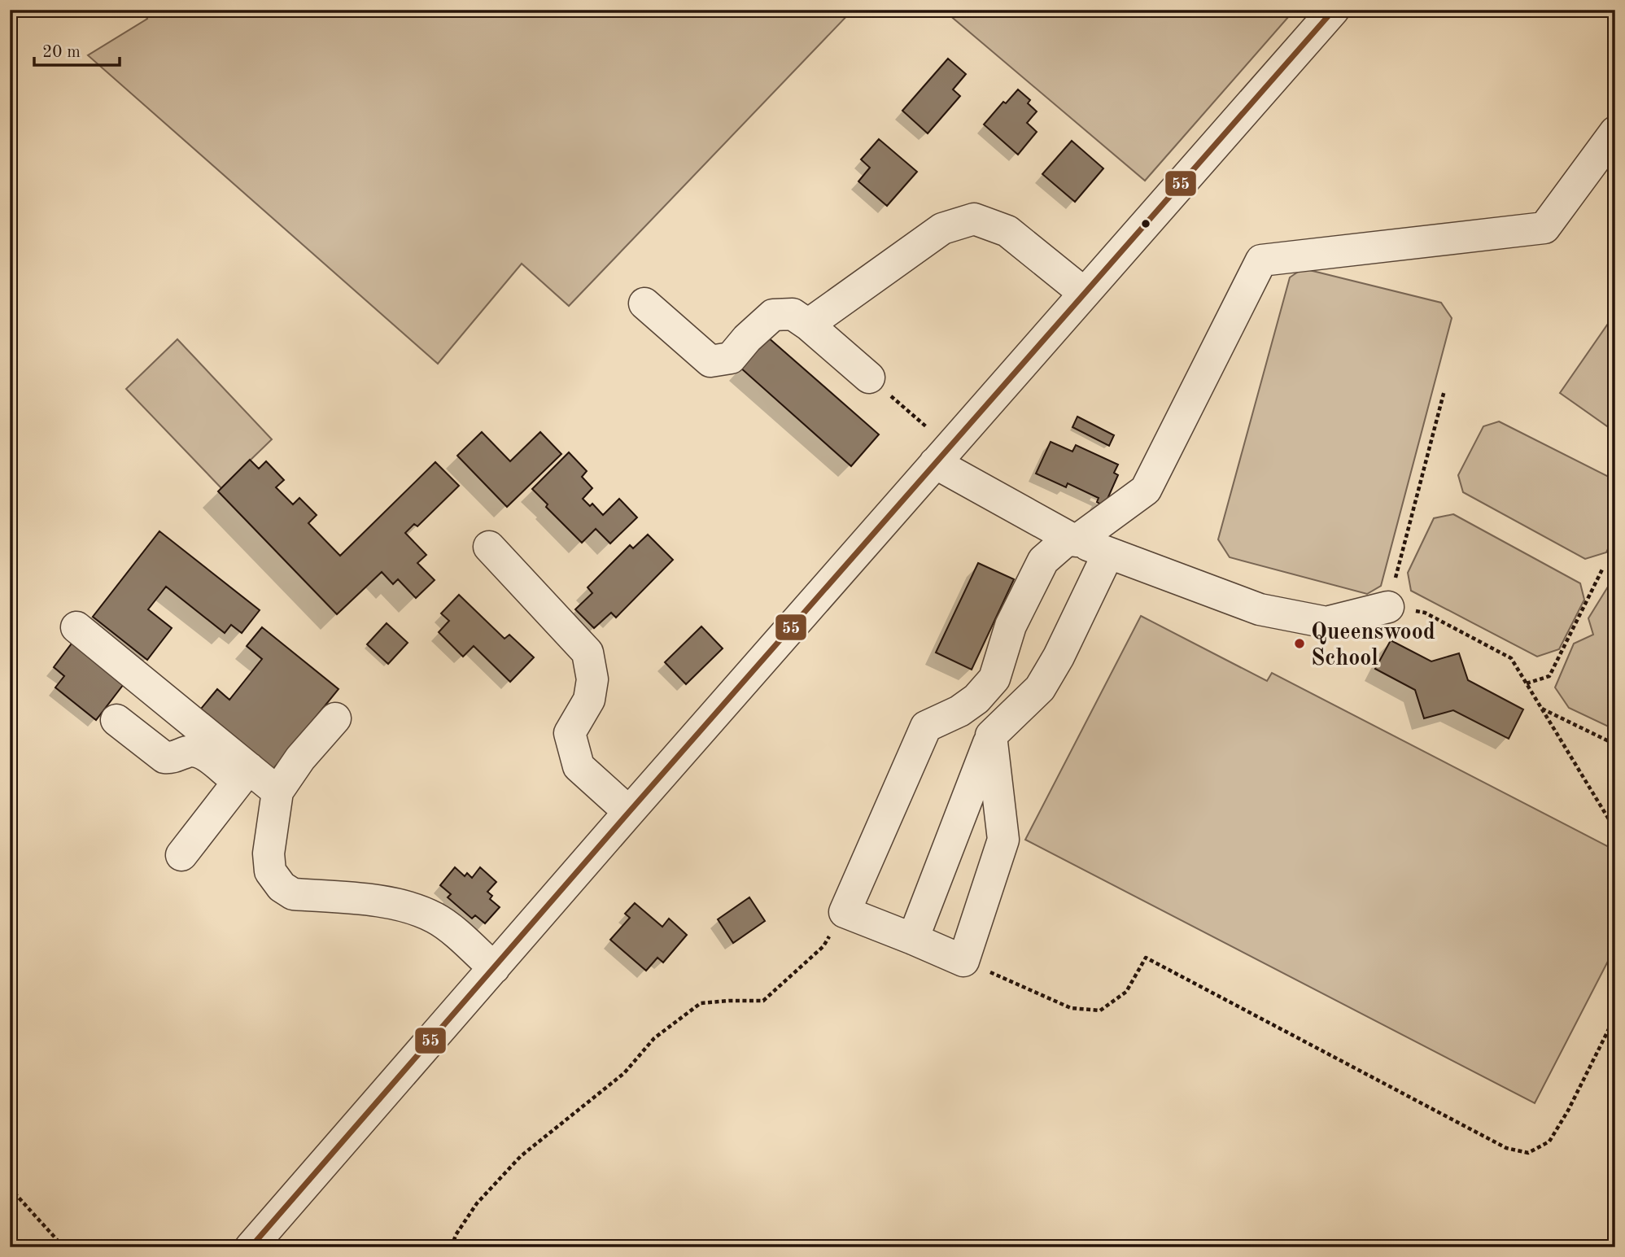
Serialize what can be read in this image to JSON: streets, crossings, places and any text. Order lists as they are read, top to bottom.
{
  "places": ["Queenswood School"],
  "lines": ["transit line 55"],
  "scale_bar": "20 m"
}
